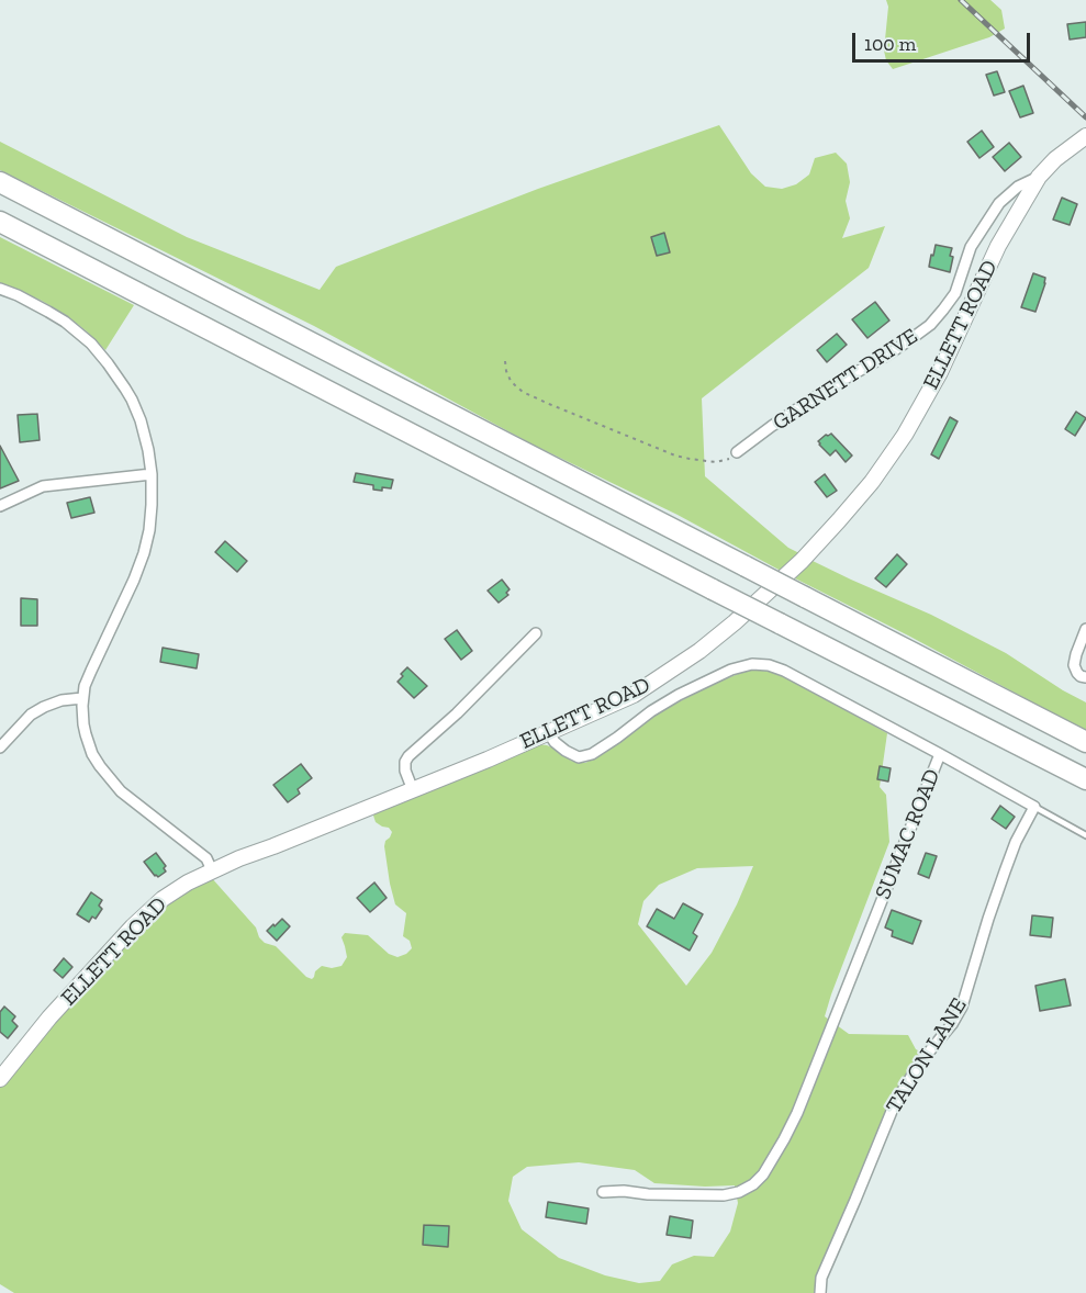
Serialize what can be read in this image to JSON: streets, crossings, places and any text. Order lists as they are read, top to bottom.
{
  "streets": {
    "street": [
      "ELLETT ROAD",
      "GARNETT DRIVE",
      "SUMAC ROAD",
      "TALON LANE"
    ]
  },
  "crossings": [
    ["ELLETT ROAD", "GARNETT DRIVE"],
    ["ELLETT ROAD", "SUMAC ROAD"]
  ],
  "scale_bar": "100 m"
}
